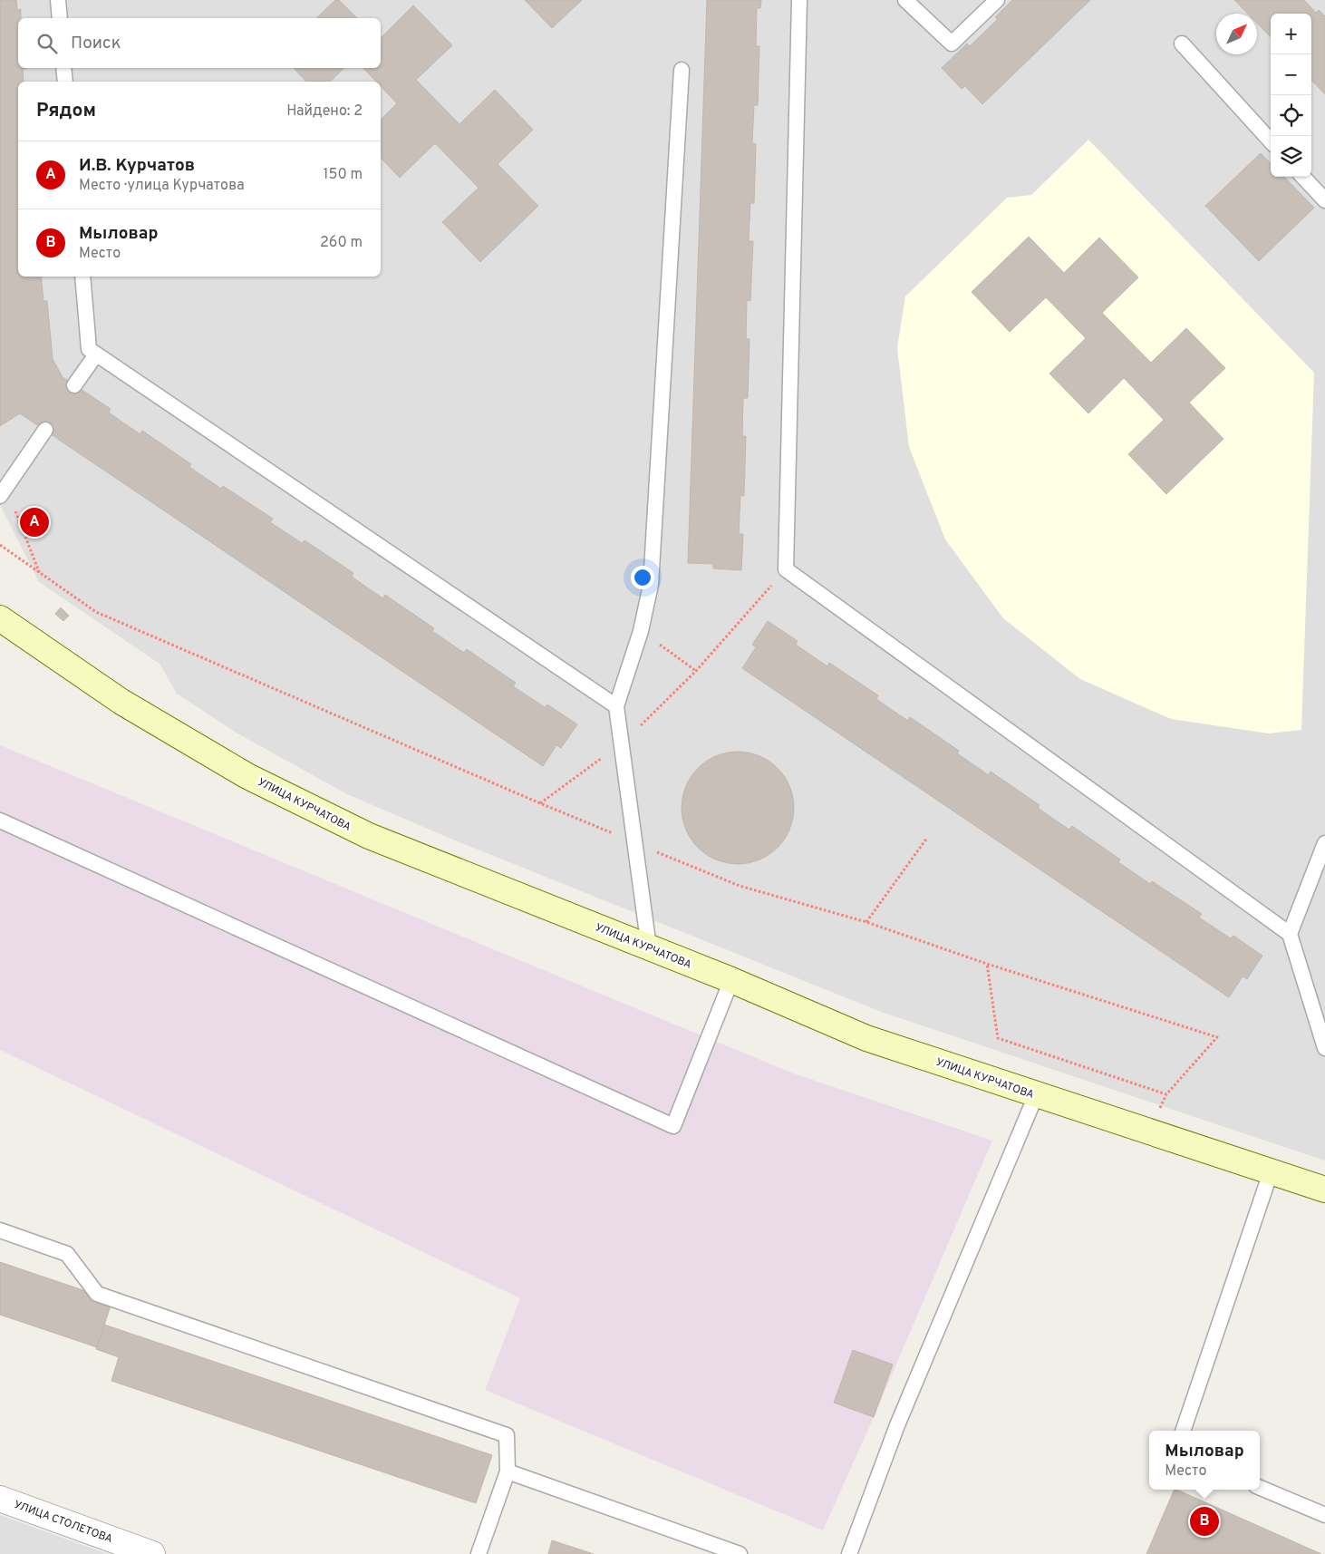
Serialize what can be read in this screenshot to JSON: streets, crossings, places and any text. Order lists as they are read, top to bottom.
{
  "streets": {
    "main road": ["УЛИЦА КУРЧАТОВА"],
    "street": ["УЛИЦА СТОЛЕТОВА"]
  },
  "north": "top right",
  "page": {
    "map_buttons": ["+", "−"],
    "search": "Поиск",
    "heading": ["Рядом", "Найдено: 2"],
    "list": [
      {
        "mark": "A",
        "name": "И.В. Курчатов",
        "note": "Место · улица Курчатова",
        "value": "150 m"
      },
      {
        "mark": "B",
        "name": "Мыловар",
        "note": "Место",
        "value": "260 m"
      }
    ],
    "pins": ["A", "B"],
    "popup": ["Мыловар", "Место"]
  }
}
